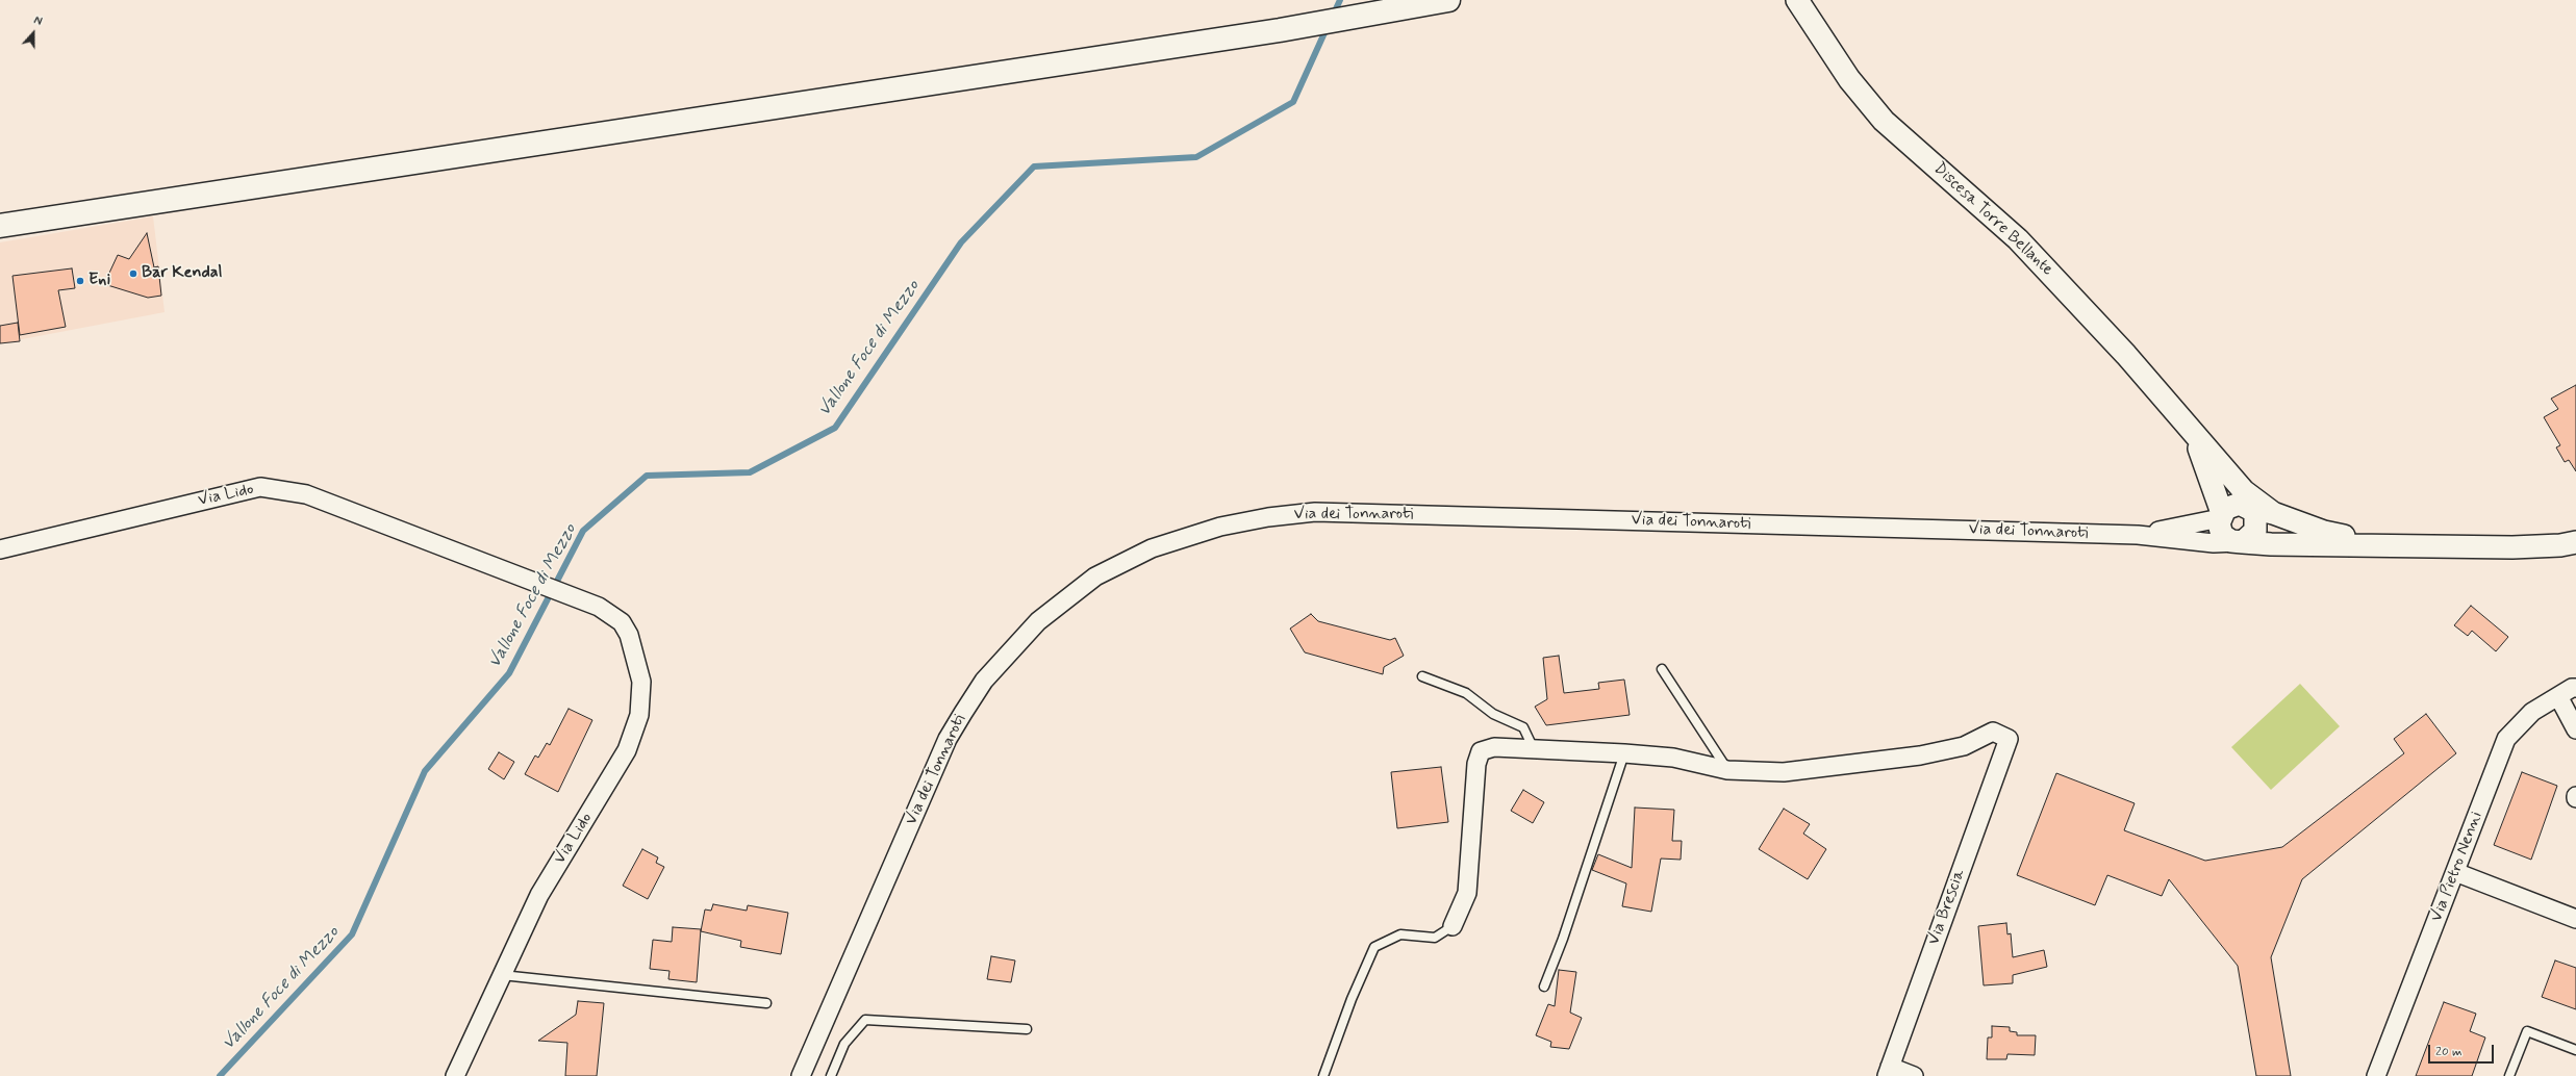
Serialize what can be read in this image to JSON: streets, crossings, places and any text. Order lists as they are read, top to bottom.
{
  "streets": {
    "street": [
      "Discesa Torre Bellante",
      "Via Lido",
      "Via dei Tonnaroti",
      "Via Pietro Nenni",
      "Via Brescia"
    ]
  },
  "water": ["Vallone Foce di Mezzo"],
  "places": ["Bar Kendal", "Eni"],
  "scale_bar": "20 m",
  "north": "top"
}
